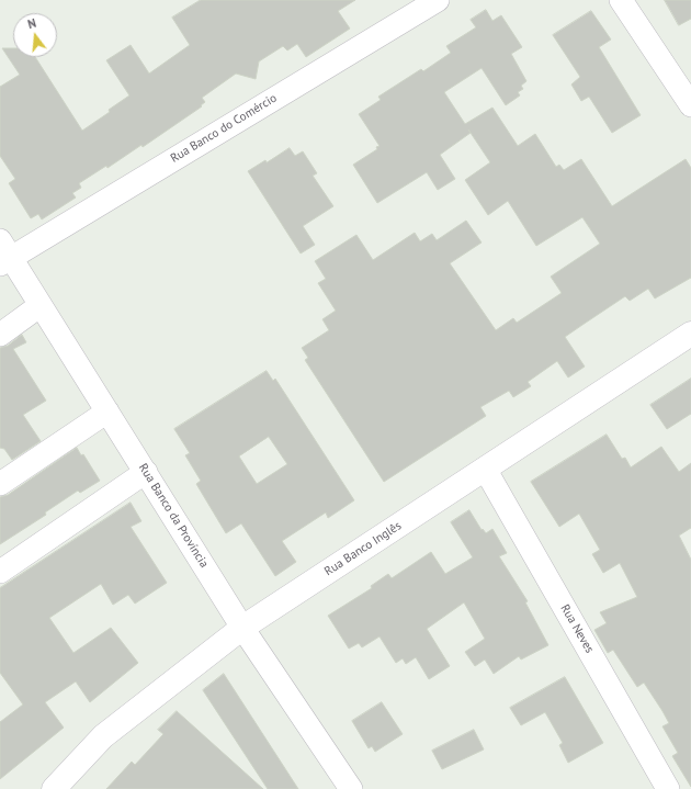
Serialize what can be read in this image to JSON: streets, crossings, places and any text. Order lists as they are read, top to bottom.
{
  "streets": {
    "street": [
      "Rua Banco do Comércio",
      "Rua Banco da Província",
      "Rua Banco Inglês",
      "Rua Neves"
    ]
  },
  "crossings": [
    ["Rua Banco do Comércio", "Rua Banco da Província"],
    ["Rua Banco da Província", "Rua Banco Inglês"],
    ["Rua Banco Inglês", "Rua Neves"]
  ],
  "north": "top"
}
